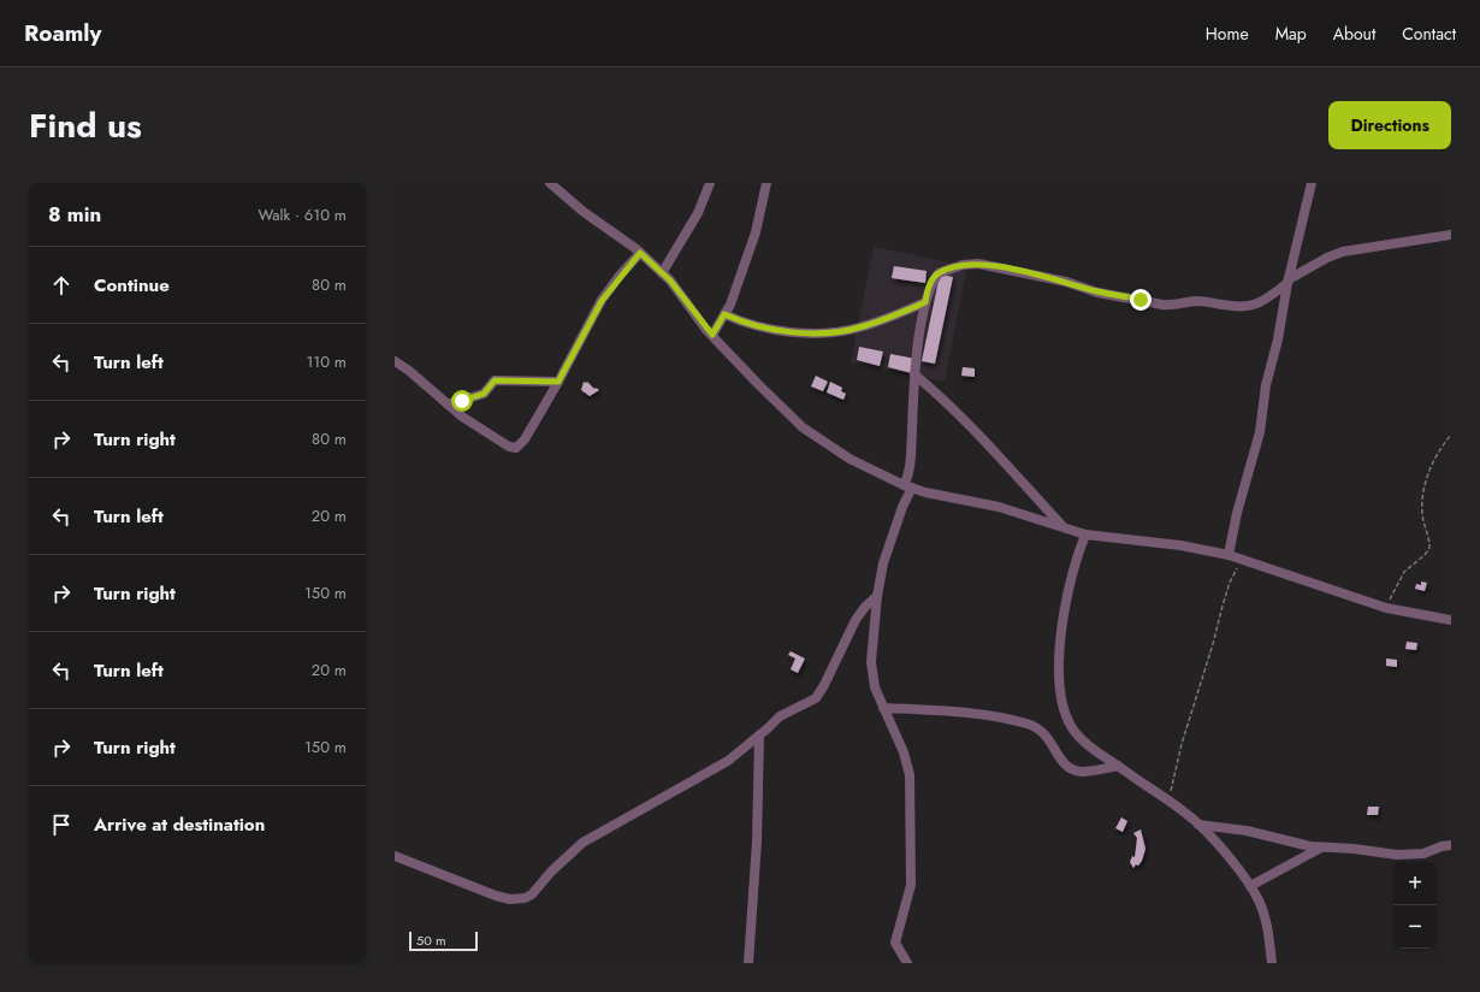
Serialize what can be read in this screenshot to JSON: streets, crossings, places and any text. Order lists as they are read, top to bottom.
{
  "scale_bar": "50 m",
  "page": {
    "header": "Roamly",
    "nav": [
      "Home",
      "Map",
      "About",
      "Contact"
    ],
    "title": "Find us",
    "buttons": "Directions",
    "heading": ["8 min", "Walk · 610 m"],
    "list": [
      ["Continue", "80 m"],
      ["Turn left", "110 m"],
      ["Turn right", "80 m"],
      ["Turn left", "20 m"],
      ["Turn right", "150 m"],
      ["Turn left", "20 m"],
      ["Turn right", "150 m"],
      "Arrive at destination"
    ],
    "map_buttons": ["+", "−"],
    "scale": "50 m"
  }
}
